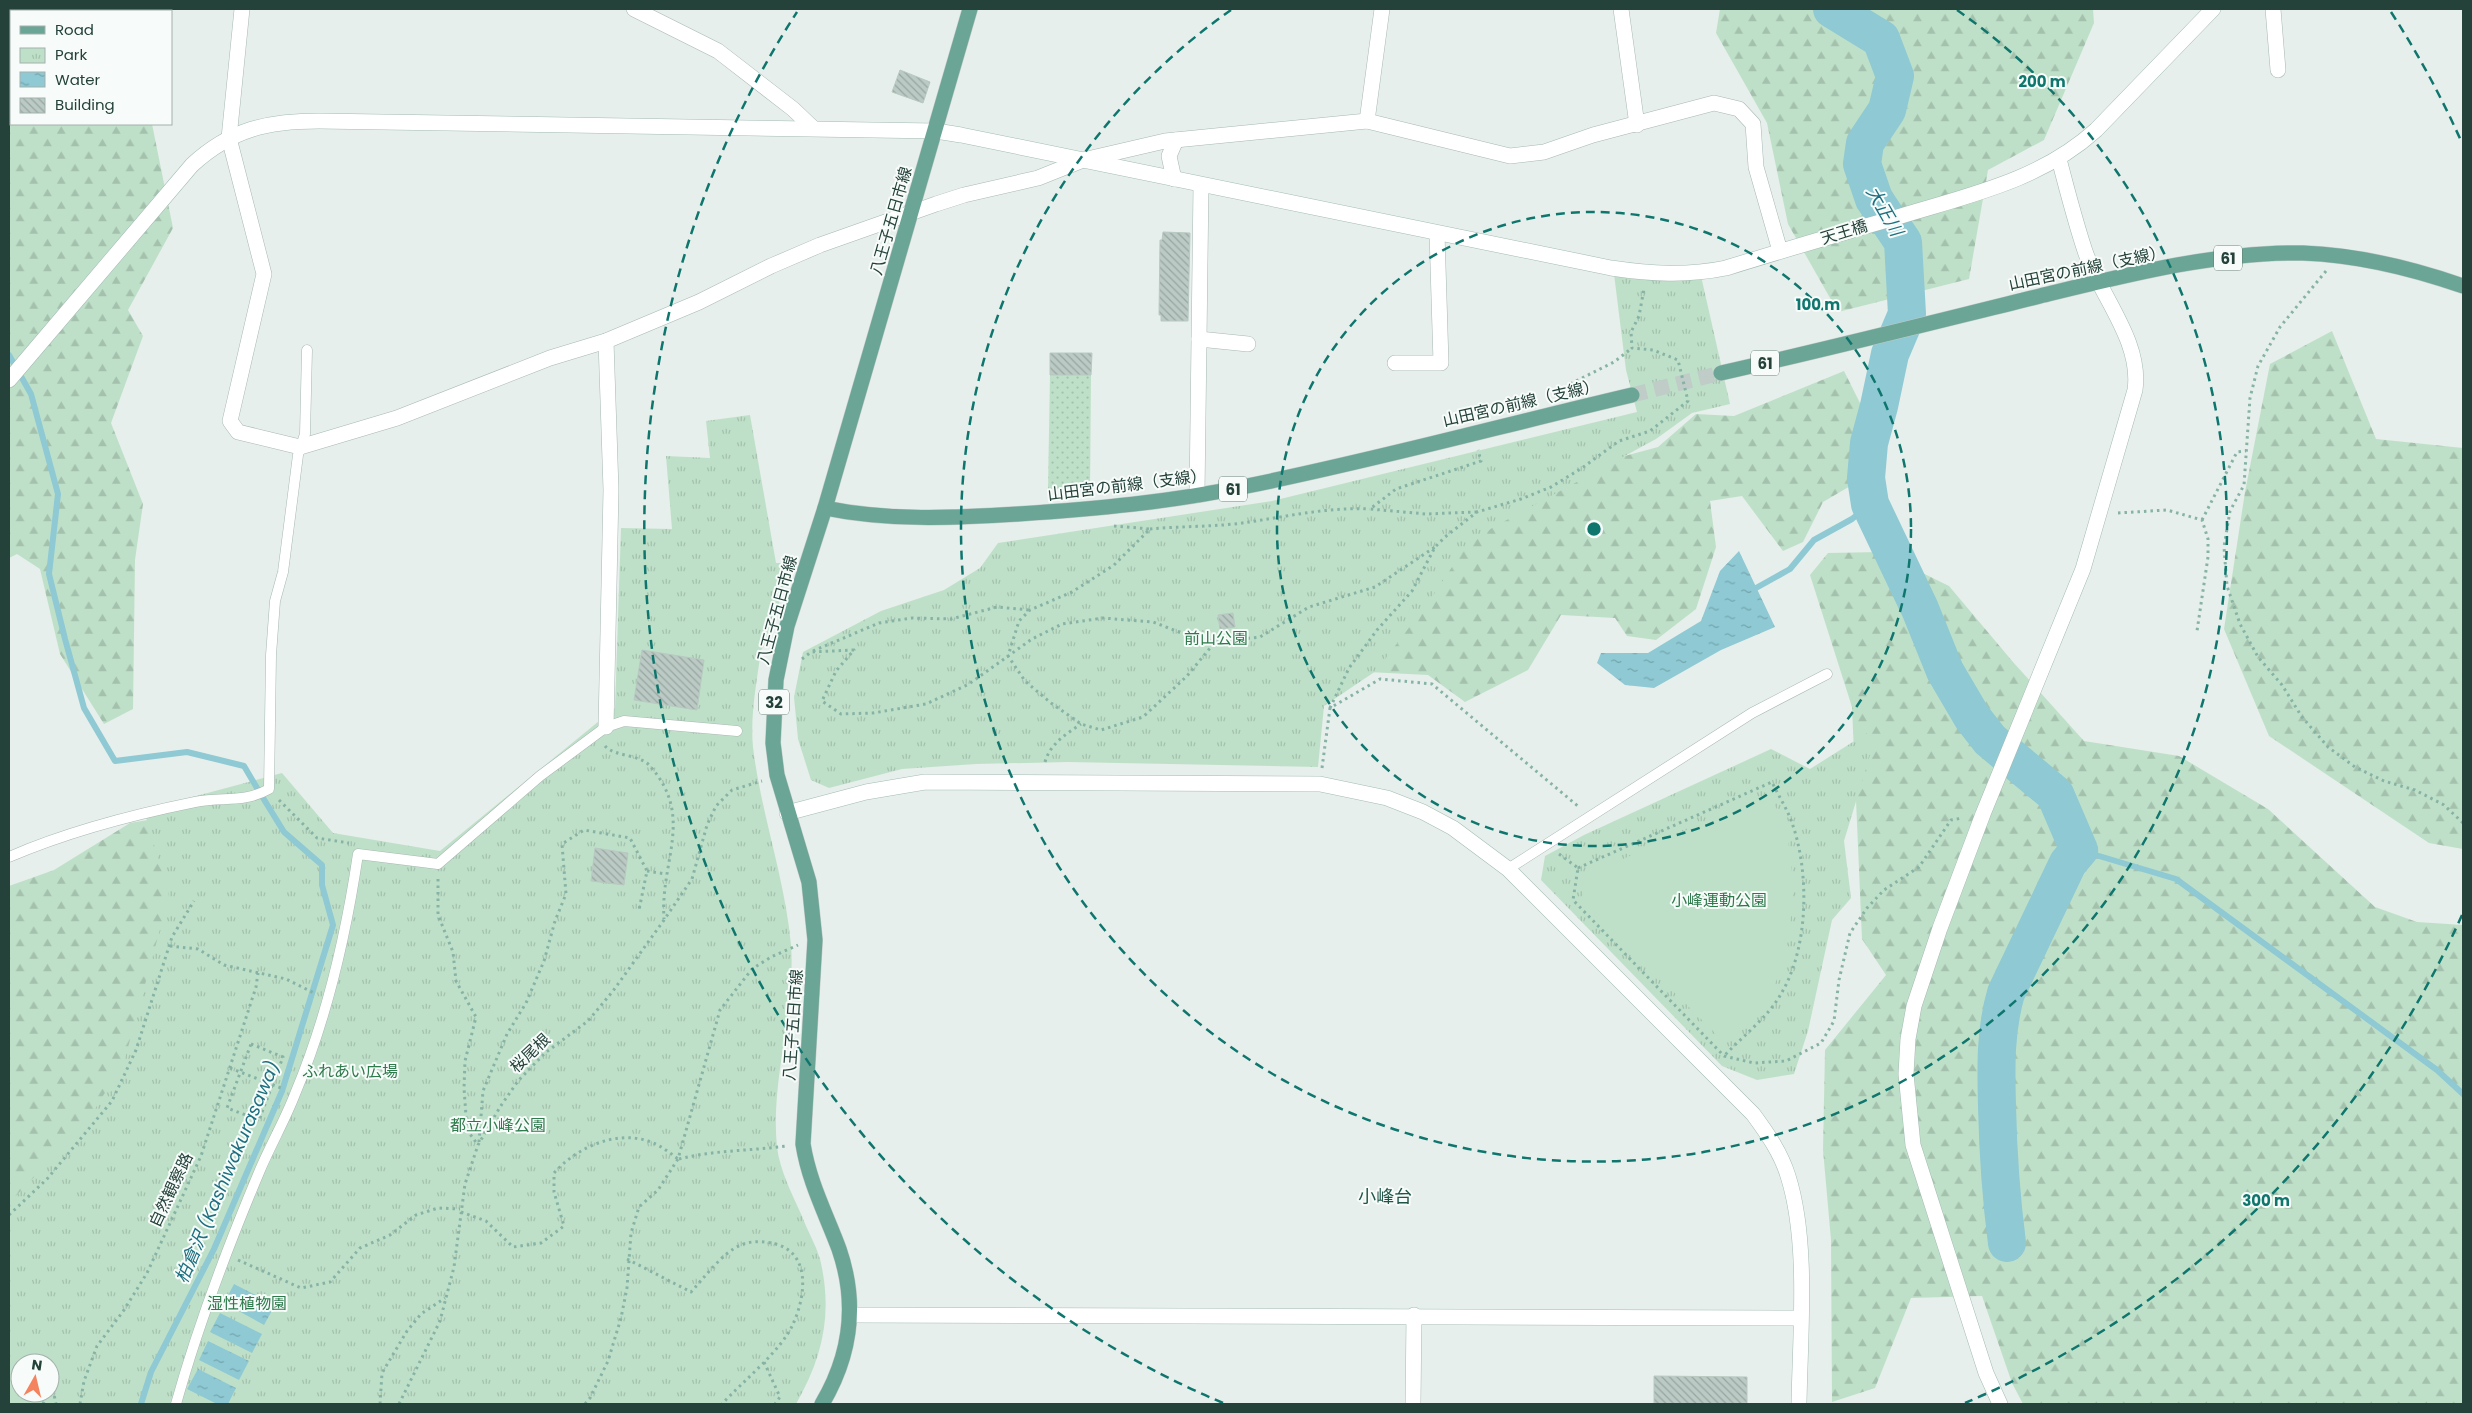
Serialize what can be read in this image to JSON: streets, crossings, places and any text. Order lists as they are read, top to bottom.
{
  "streets": {
    "main road": [
      "八王子五日市線",
      "61",
      "山田宮の前線（支線）",
      "32"
    ],
    "street": ["天王橋"],
    "path": ["桜尾根", "自然観察路"]
  },
  "crossings": [
    ["八王子五日市線", "天王橋"],
    ["八王子五日市線", "山田宮の前線（支線）"]
  ],
  "districts": ["小峰台"],
  "water": ["大正川", "柏倉沢 (Kashiwakurasawa)"],
  "parks": [
    "前山公園",
    "小峰運動公園",
    "ふれあい広場",
    "都立小峰公園",
    "湿性植物園"
  ],
  "legend": [
    "Road",
    "Park",
    "Water",
    "Building"
  ],
  "north": "top",
  "rings": ["200 m", "100 m", "300 m"]
}
